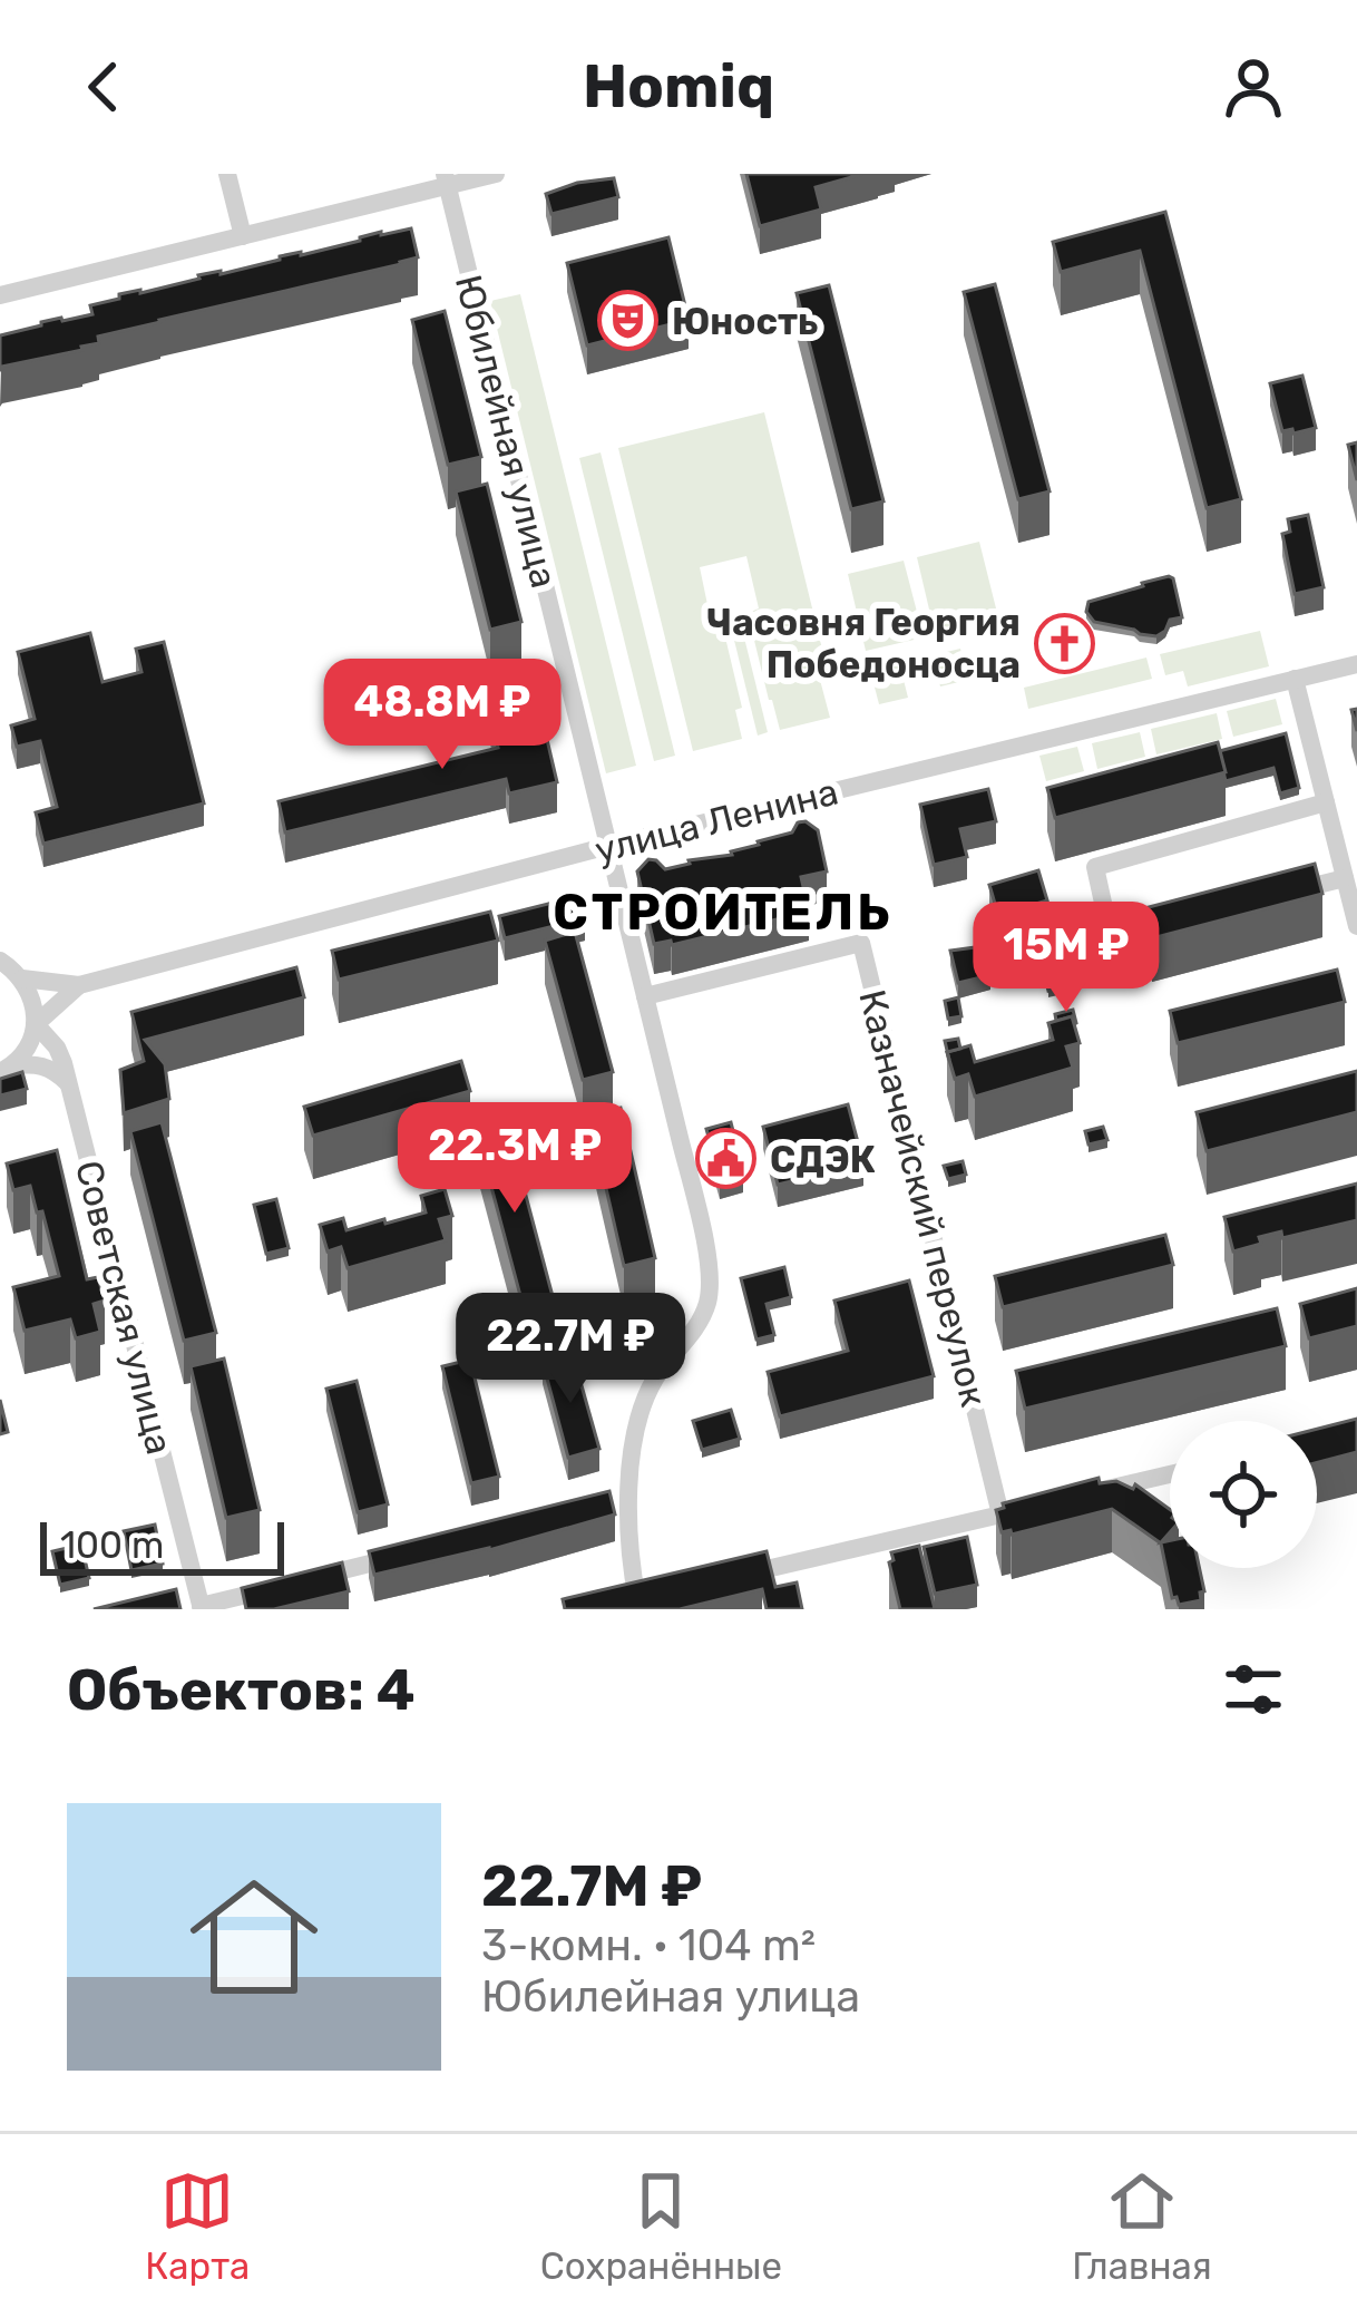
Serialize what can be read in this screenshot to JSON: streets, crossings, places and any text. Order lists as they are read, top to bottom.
{
  "streets": {
    "street": [
      "Юбилейная улица",
      "улица Ленина",
      "Казначейский переулок",
      "Советская улица"
    ]
  },
  "crossings": [
    ["Юбилейная улица", "улица Ленина"],
    ["Юбилейная улица", "Казначейский переулок"]
  ],
  "districts": ["СТРОИТЕЛЬ"],
  "places": {
    "theatre": ["Юность"],
    "church": ["Часовня Георгия Победоносца"],
    "public building": ["СДЭК"]
  },
  "scale_bar": "100 m",
  "page": {
    "header": "Homiq",
    "price": [
      "48.8M ₽",
      "15M ₽",
      "22.3M ₽",
      "22.7M ₽"
    ],
    "scale": "100 m",
    "heading": "Объектов: 4",
    "list": [
      {
        "name": "22.7M ₽",
        "note": "3-комн. · 104 m² · Юбилейная улица"
      }
    ],
    "tabs": ["Карта", "Сохранённые", "Главная"]
  }
}
